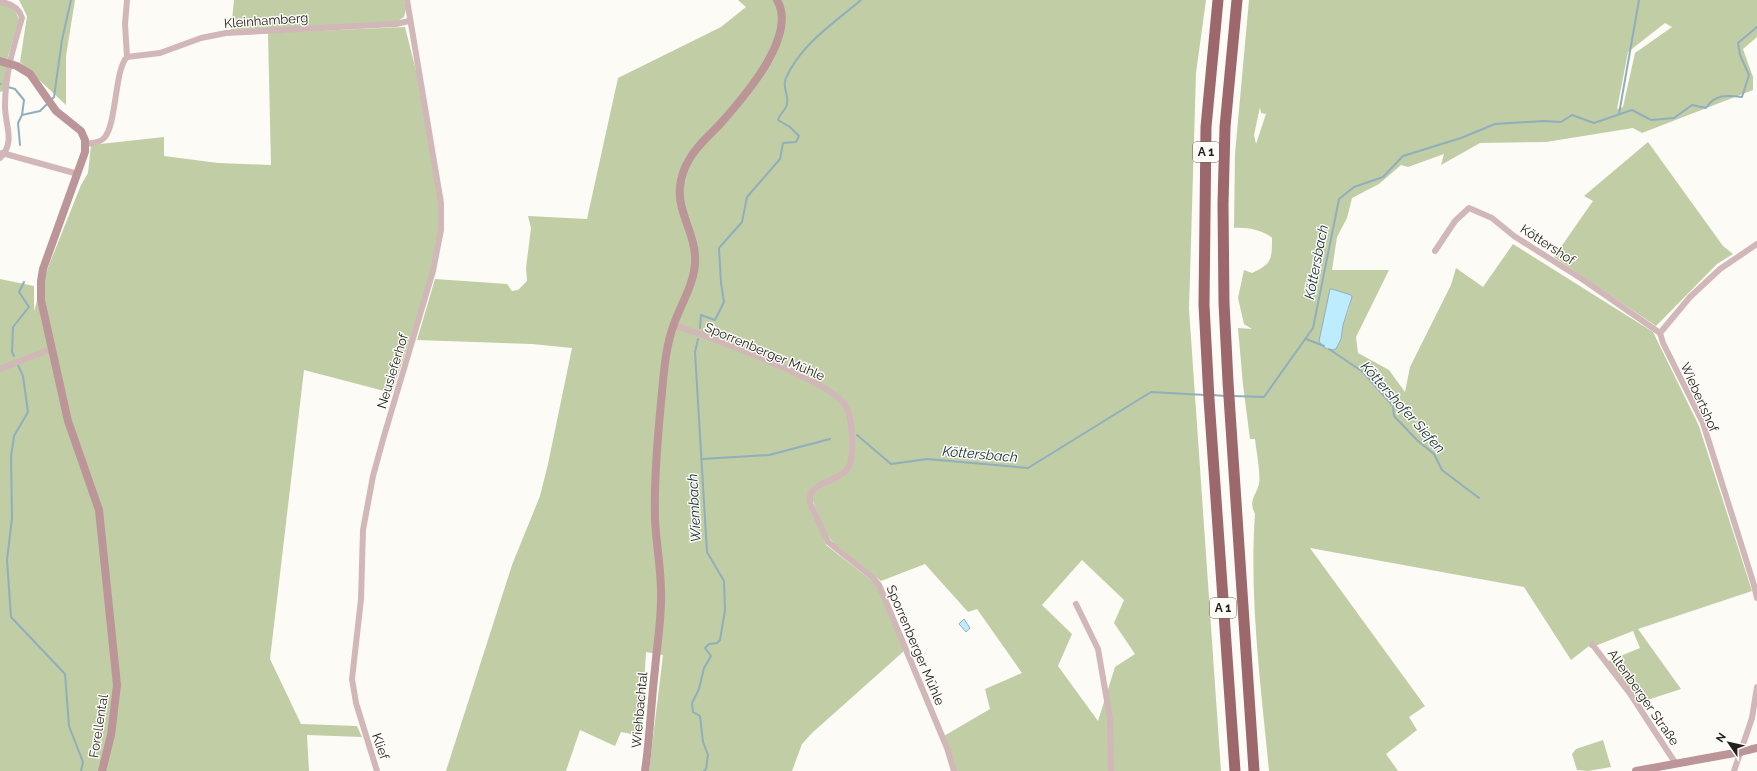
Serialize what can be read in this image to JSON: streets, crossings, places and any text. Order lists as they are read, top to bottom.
{
  "streets": {
    "highway": ["A 1"],
    "main road": ["Altenberger Straße", "Wiehbachtal", "Forellental"],
    "street": [
      "Kleinhamberg",
      "Köttershof",
      "Sporrenberger Mühle",
      "Neusieferhof",
      "Wiebertshof",
      "Klief"
    ]
  },
  "crossings": [
    ["Kleinhamberg", "Neusieferhof"],
    ["Köttershof", "Wiebertshof"],
    ["Sporrenberger Mühle", "Wiehbachtal"],
    ["Neusieferhof", "Klief"]
  ],
  "water": ["Köttersbach", "Köttershofer Siefen", "Wiembach"],
  "north": "top left"
}
